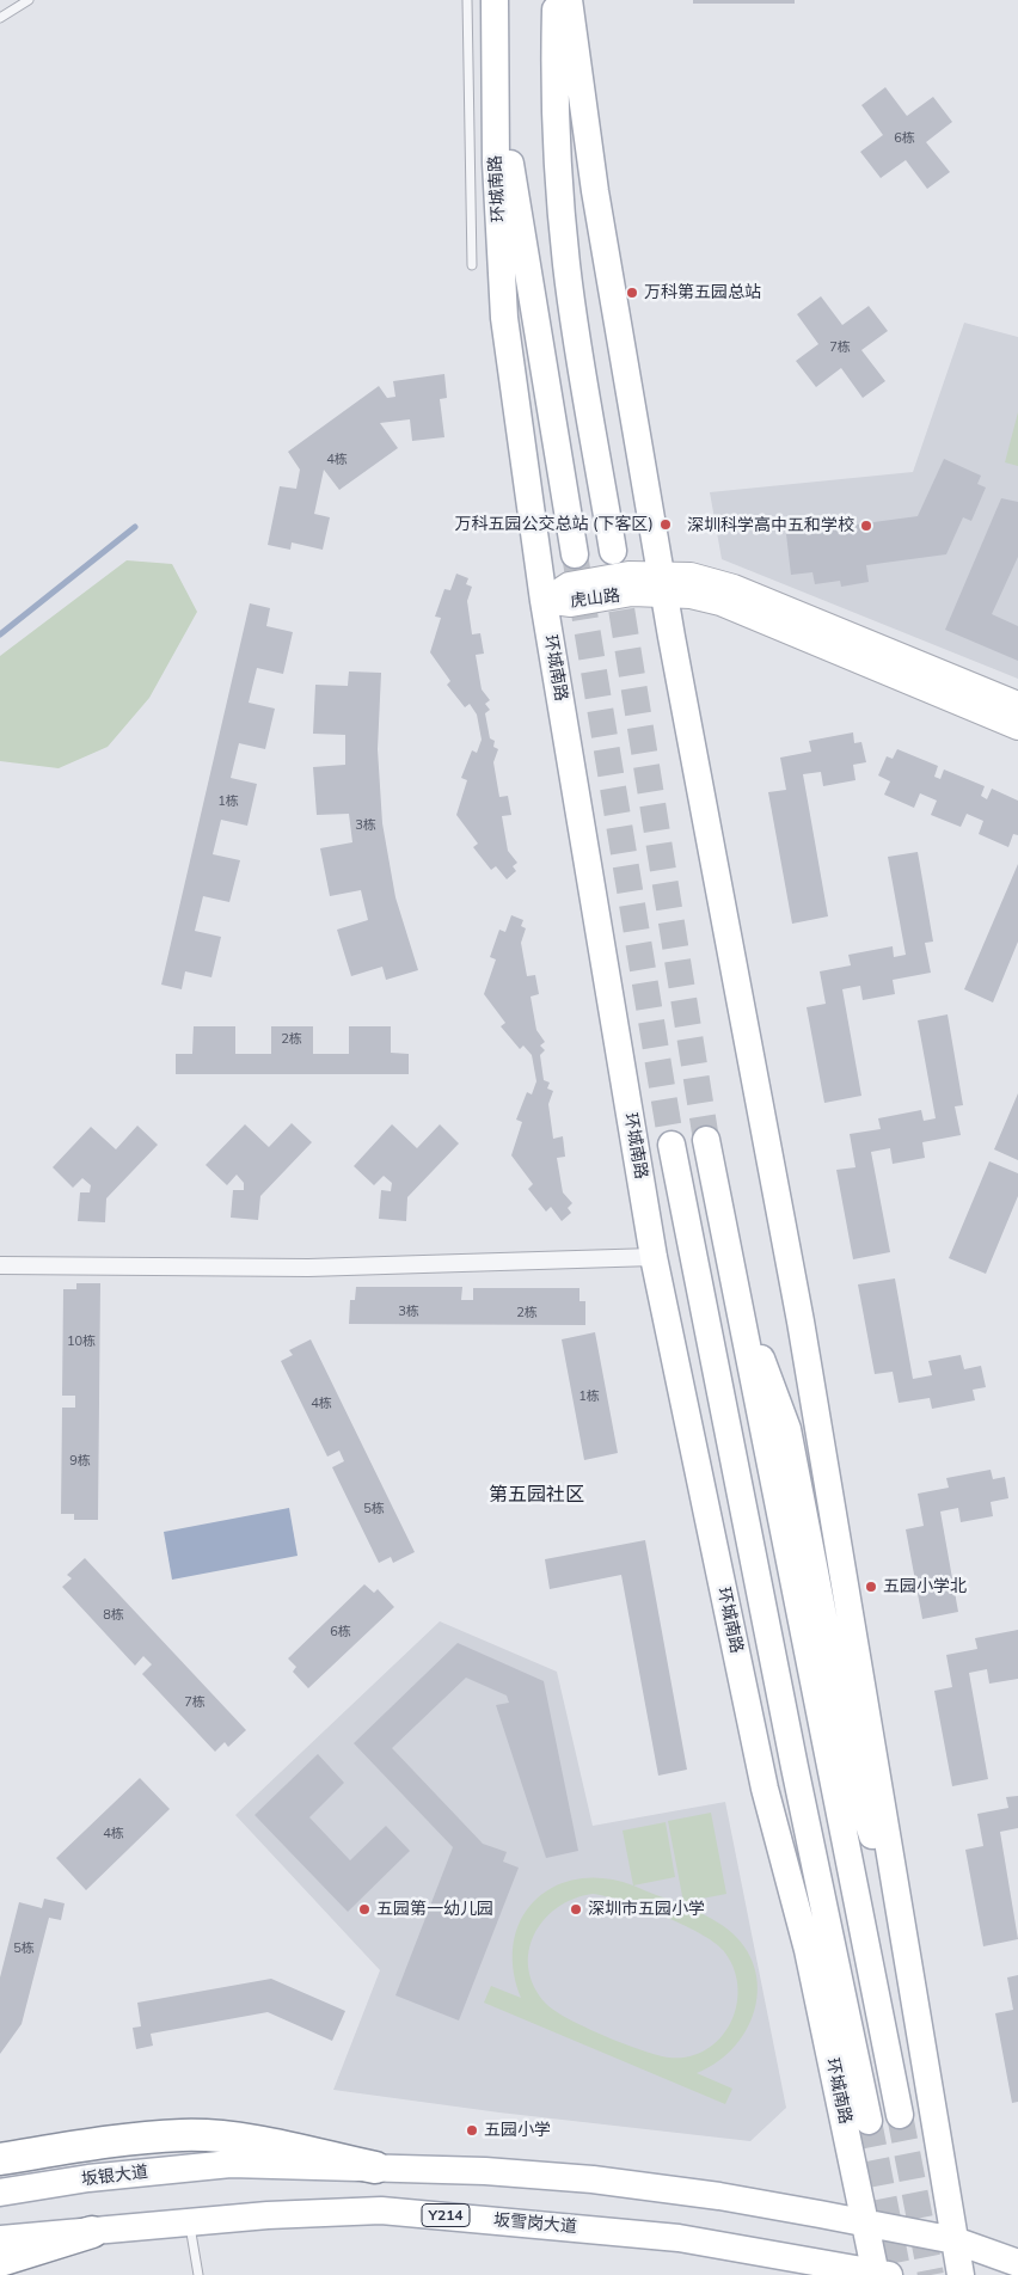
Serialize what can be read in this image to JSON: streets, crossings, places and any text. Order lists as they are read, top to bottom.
{
  "streets": {
    "main road": [
      "环城南路",
      "坂银大道",
      "Y214",
      "坂雪岗大道"
    ],
    "street": ["虎山路"]
  },
  "crossings": [
    ["环城南路", "虎山路"],
    ["环城南路", "坂雪岗大道"]
  ],
  "districts": ["第五园社区"],
  "places": [
    "万科第五园总站",
    "万科五园公交总站 (下客区)",
    "深圳科学高中五和学校",
    "五园小学北",
    "五园第一幼儿园",
    "深圳市五园小学",
    "五园小学"
  ],
  "house_numbers": [
    "6栋",
    "7栋",
    "4栋",
    "1栋",
    "3栋",
    "2栋",
    "3栋",
    "2栋",
    "10栋",
    "1栋",
    "4栋",
    "9栋",
    "5栋",
    "8栋",
    "6栋",
    "7栋",
    "4栋",
    "5栋"
  ]
}
